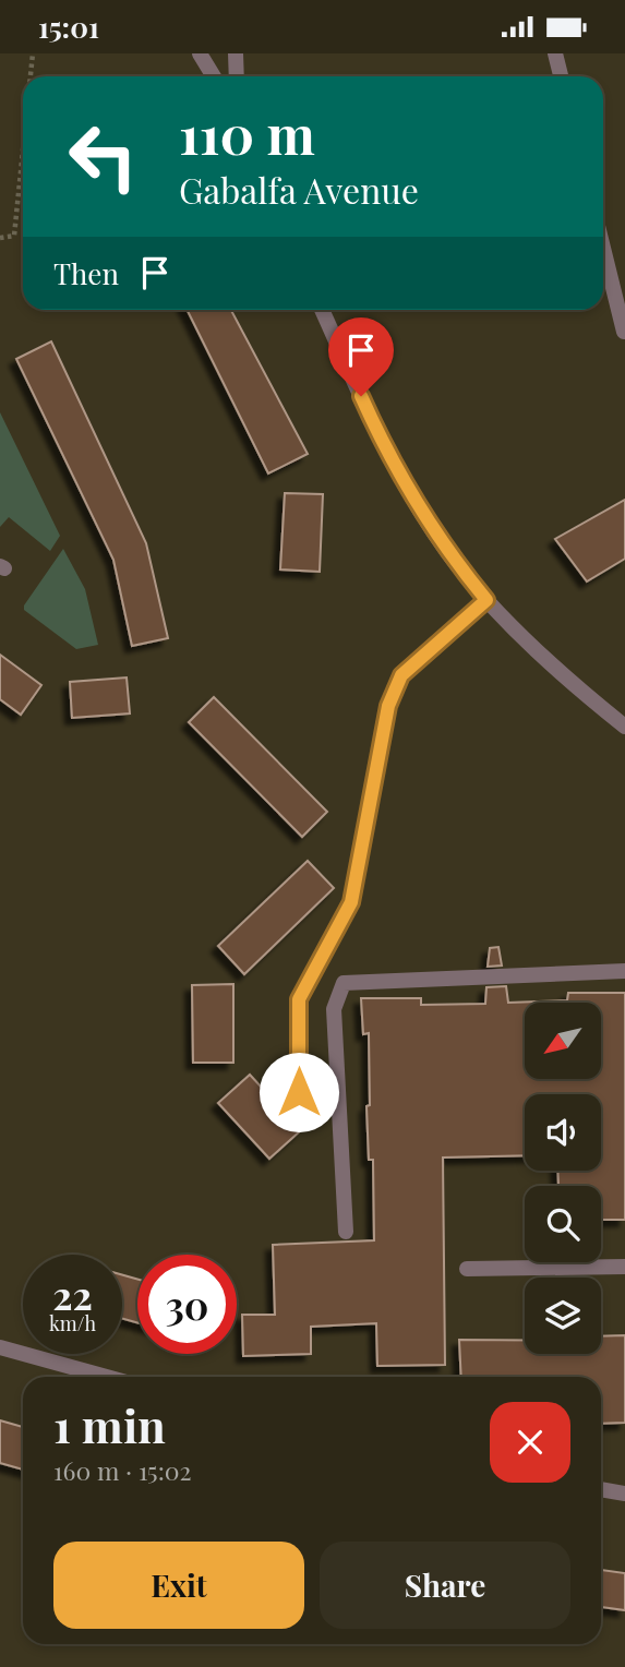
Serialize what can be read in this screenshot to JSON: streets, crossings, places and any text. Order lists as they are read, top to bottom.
{
  "north": "bottom left",
  "page": {
    "status": "15:01",
    "turn": ["110 m", "Gabalfa Avenue"],
    "then": "Then",
    "speed": "22 km/h",
    "limit": "30",
    "heading": ["1 min", "160 m · 15:02"],
    "buttons": ["Exit", "Share"]
  }
}
